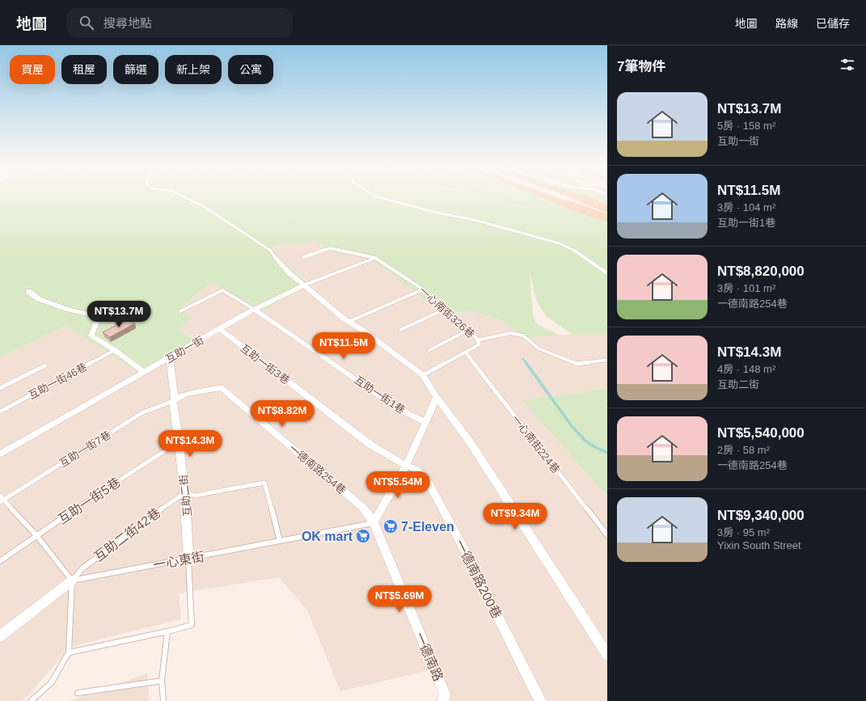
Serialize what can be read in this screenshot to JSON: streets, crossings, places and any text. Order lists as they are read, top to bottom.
{
  "streets": {
    "street": [
      "互助一街",
      "互助一街3巷",
      "互助一街1巷",
      "一德南路254巷",
      "互助二街",
      "一心東街",
      "一德南路200巷",
      "一德南路"
    ],
    "lane": [
      "一心南街326巷",
      "互助一街46巷",
      "一心南街224巷",
      "互助一街7巷",
      "互助一街5巷",
      "互助二街42巷"
    ]
  },
  "crossings": [
    ["一心南街326巷", "互助一街"],
    ["一心南街326巷", "一心南街224巷"],
    ["互助一街", "互助一街3巷"],
    ["互助一街", "互助一街1巷"],
    ["互助一街", "互助二街"],
    ["互助一街3巷", "一德南路200巷"],
    ["互助一街7巷", "一德南路254巷"],
    ["互助一街7巷", "互助二街"],
    ["一德南路254巷", "互助二街"],
    ["一德南路254巷", "一心東街"],
    ["一德南路254巷", "一德南路"],
    ["互助二街", "互助一街5巷"],
    ["互助二街", "互助二街42巷"],
    ["互助二街", "一心東街"],
    ["互助二街42巷", "一心東街"],
    ["一心東街", "一德南路"]
  ],
  "places": {
    "supermarket": ["7-Eleven", "OK mart"]
  },
  "page": {
    "header": "地圖",
    "search": "搜尋地點",
    "nav": ["地圖", "路線", "已儲存"],
    "heading": "7筆物件",
    "chip": [
      "買屋",
      "租屋",
      "篩選",
      "新上架",
      "公寓"
    ],
    "list": [
      {
        "name": "NT$13.7M",
        "note": "5房 · 158 m² · 互助一街"
      },
      {
        "name": "NT$11.5M",
        "note": "3房 · 104 m² · 互助一街1巷"
      },
      {
        "name": "NT$8,820,000",
        "note": "3房 · 101 m² · 一德南路254巷"
      },
      {
        "name": "NT$14.3M",
        "note": "4房 · 148 m² · 互助二街"
      },
      {
        "name": "NT$5,540,000",
        "note": "2房 · 58 m² · 一德南路254巷"
      },
      {
        "name": "NT$9,340,000",
        "note": "3房 · 95 m² · Yixin South Street"
      }
    ],
    "price": [
      "NT$13.7M",
      "NT$11.5M",
      "NT$8.82M",
      "NT$14.3M",
      "NT$5.54M",
      "NT$9.34M",
      "NT$5.69M"
    ]
  }
}
